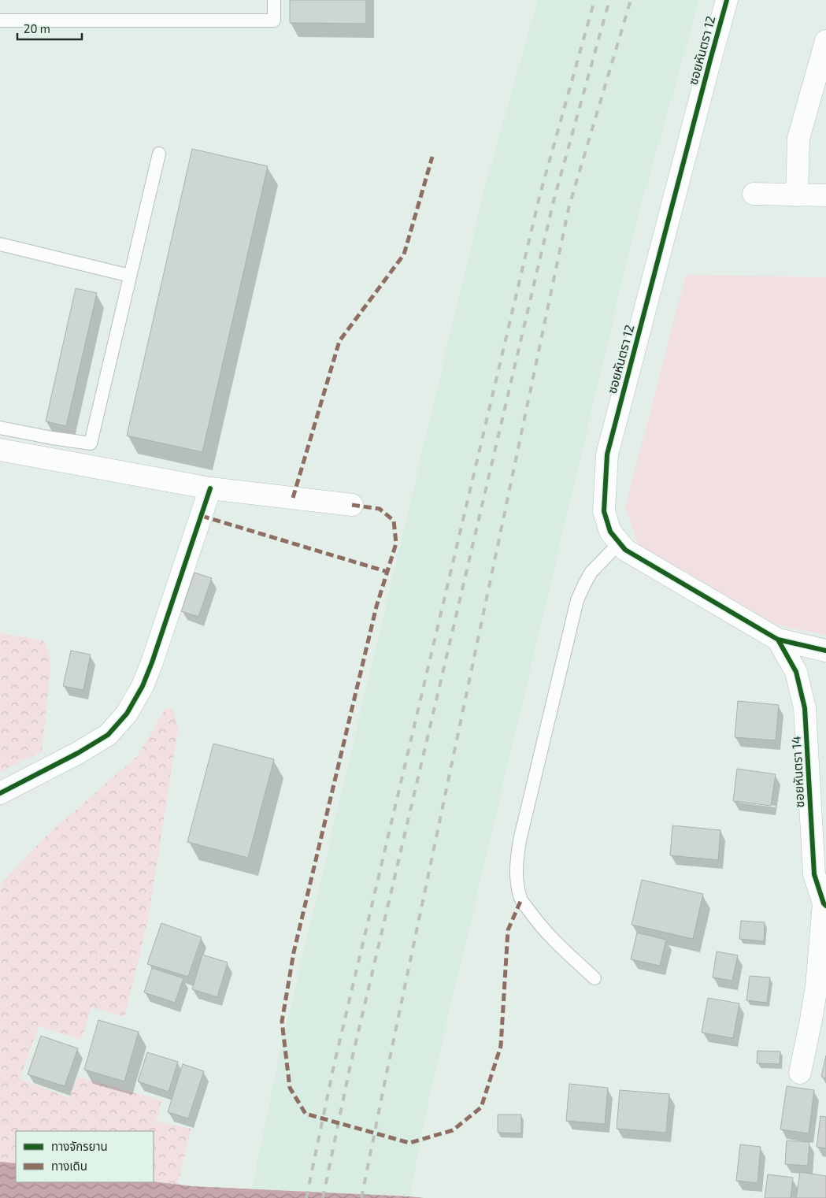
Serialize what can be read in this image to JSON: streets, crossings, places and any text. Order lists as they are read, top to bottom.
{
  "streets": {
    "street": ["ซอยหันตรา 12", "ซอยหันตรา 14"]
  },
  "crossings": [
    ["ซอยหันตรา 12", "ซอยหันตรา 14"]
  ],
  "legend": ["ทางจักรยาน", "ทางเดิน"],
  "scale_bar": "20 m"
}
